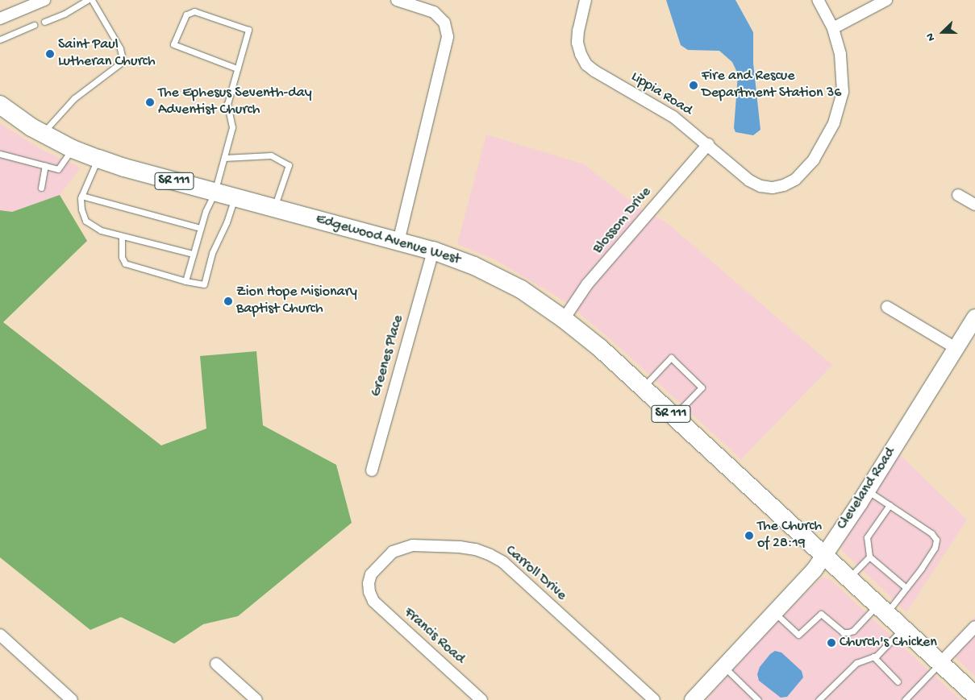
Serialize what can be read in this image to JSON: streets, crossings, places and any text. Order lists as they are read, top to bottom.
{
  "streets": {
    "main road": ["SR 111", "Edgewood Avenue West"],
    "street": [
      "Lippia Road",
      "Blossom Drive",
      "Greenes Place",
      "Cleveland Road",
      "Carroll Drive",
      "Francis Road"
    ]
  },
  "crossings": [
    ["Lippia Road", "Blossom Drive"],
    ["Blossom Drive", "Edgewood Avenue West"],
    ["Edgewood Avenue West", "Greenes Place"],
    ["Edgewood Avenue West", "Cleveland Road"],
    ["Carroll Drive", "Francis Road"]
  ],
  "places": [
    "Saint Paul Lutheran Church",
    "Fire and Rescue Department Station 36",
    "The Ephesus Seventh-day Adventist Church",
    "Zion Hope Misionary Baptist Church",
    "The Church of 28:19",
    "Church's Chicken"
  ],
  "north": "left"
}
